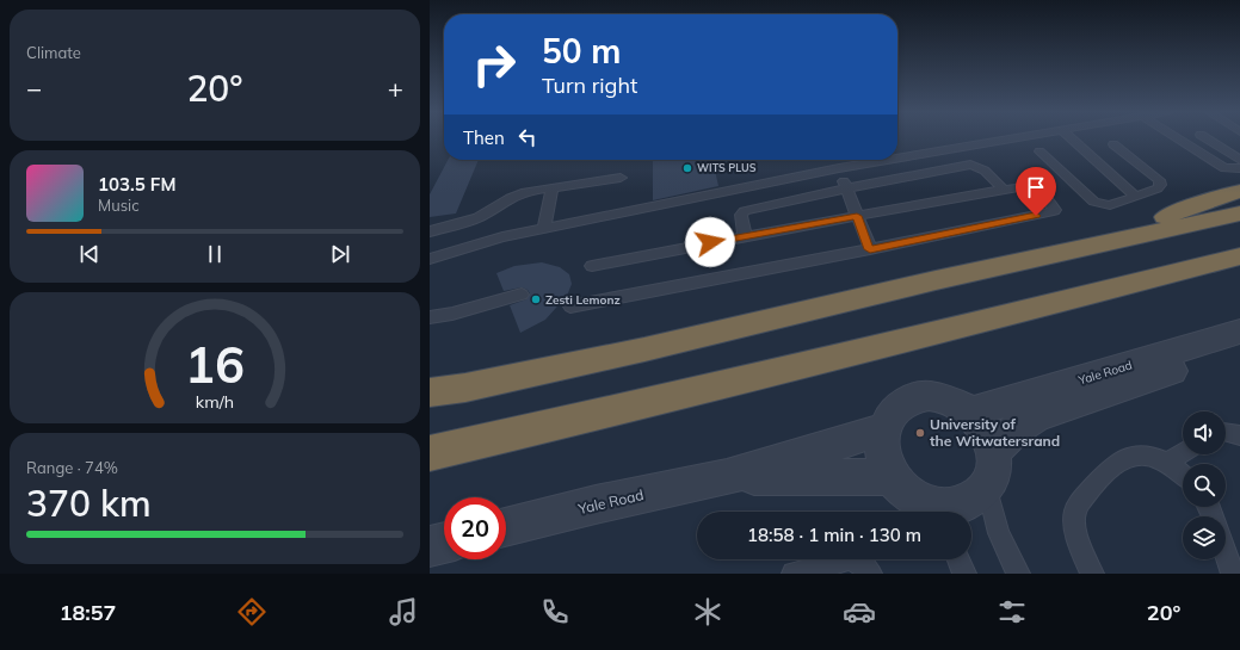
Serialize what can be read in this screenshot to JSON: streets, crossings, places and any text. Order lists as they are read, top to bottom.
{
  "streets": {
    "street": ["Yale Road"]
  },
  "places": ["WITS PLUS", "Zesti Lemonz", "University of the Witwatersrand"],
  "page": {
    "tile": [
      "Climate",
      ["Range · 74%", "370 km"]
    ],
    "turn": ["50 m", "Turn right"],
    "heat": ["−", "20°", "+"],
    "then": "Then",
    "song": ["103.5 FM", "Music"],
    "limit": "20",
    "trip": "18:58 · 1 min · 130 m",
    "tabs": ["18:57", "20°"],
    "gauge": ["16", "km/h"]
  }
}
